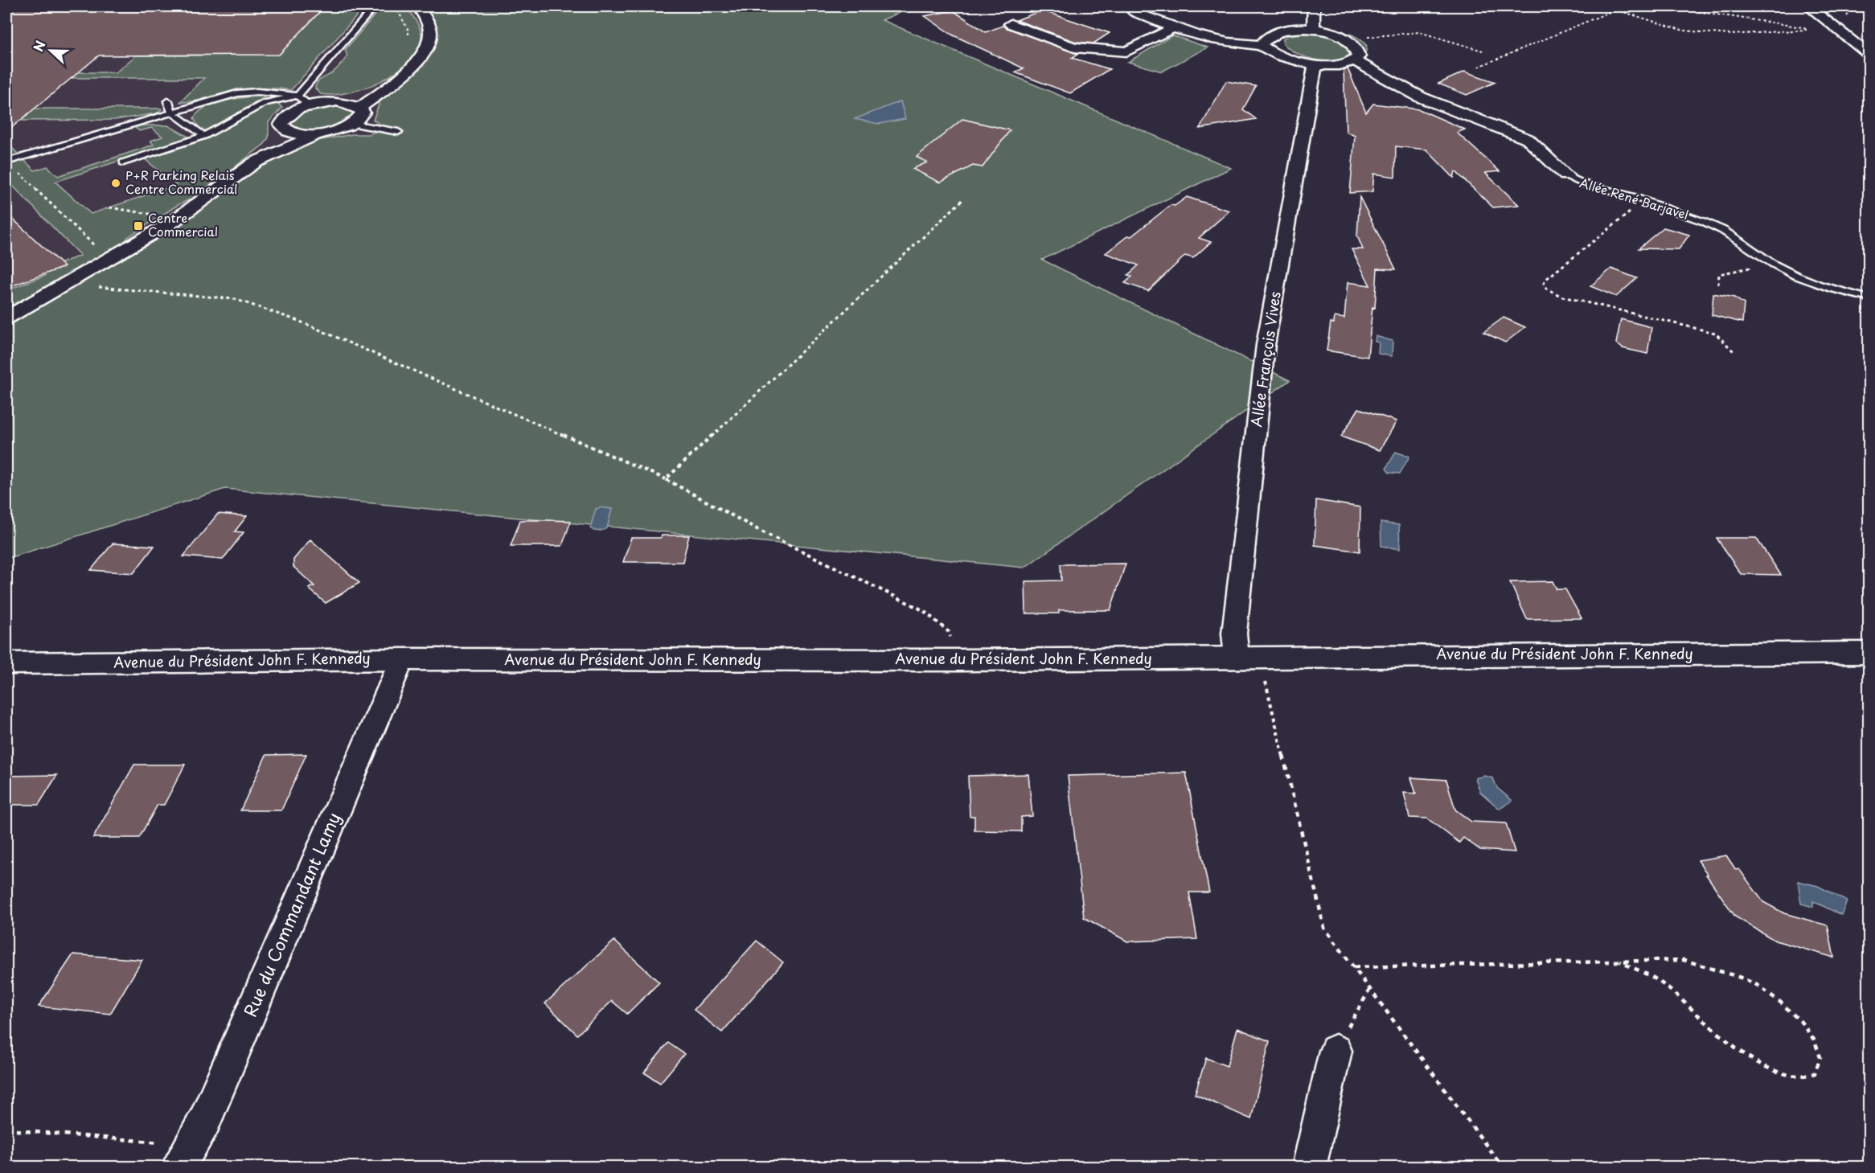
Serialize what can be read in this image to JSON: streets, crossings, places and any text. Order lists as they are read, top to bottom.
{
  "streets": {
    "main road": ["Avenue du Président John F. Kennedy"],
    "street": ["Allée René Barjavel", "Allée François Vives", "Rue du Commandant Lamy"]
  },
  "crossings": [
    ["Allée François Vives", "Avenue du Président John F. Kennedy"],
    ["Avenue du Président John F. Kennedy", "Rue du Commandant Lamy"]
  ],
  "places": {
    "other": ["P+R Parking Relais Centre Commercial"],
    "transit": ["Centre Commercial"]
  },
  "north": "left"
}
